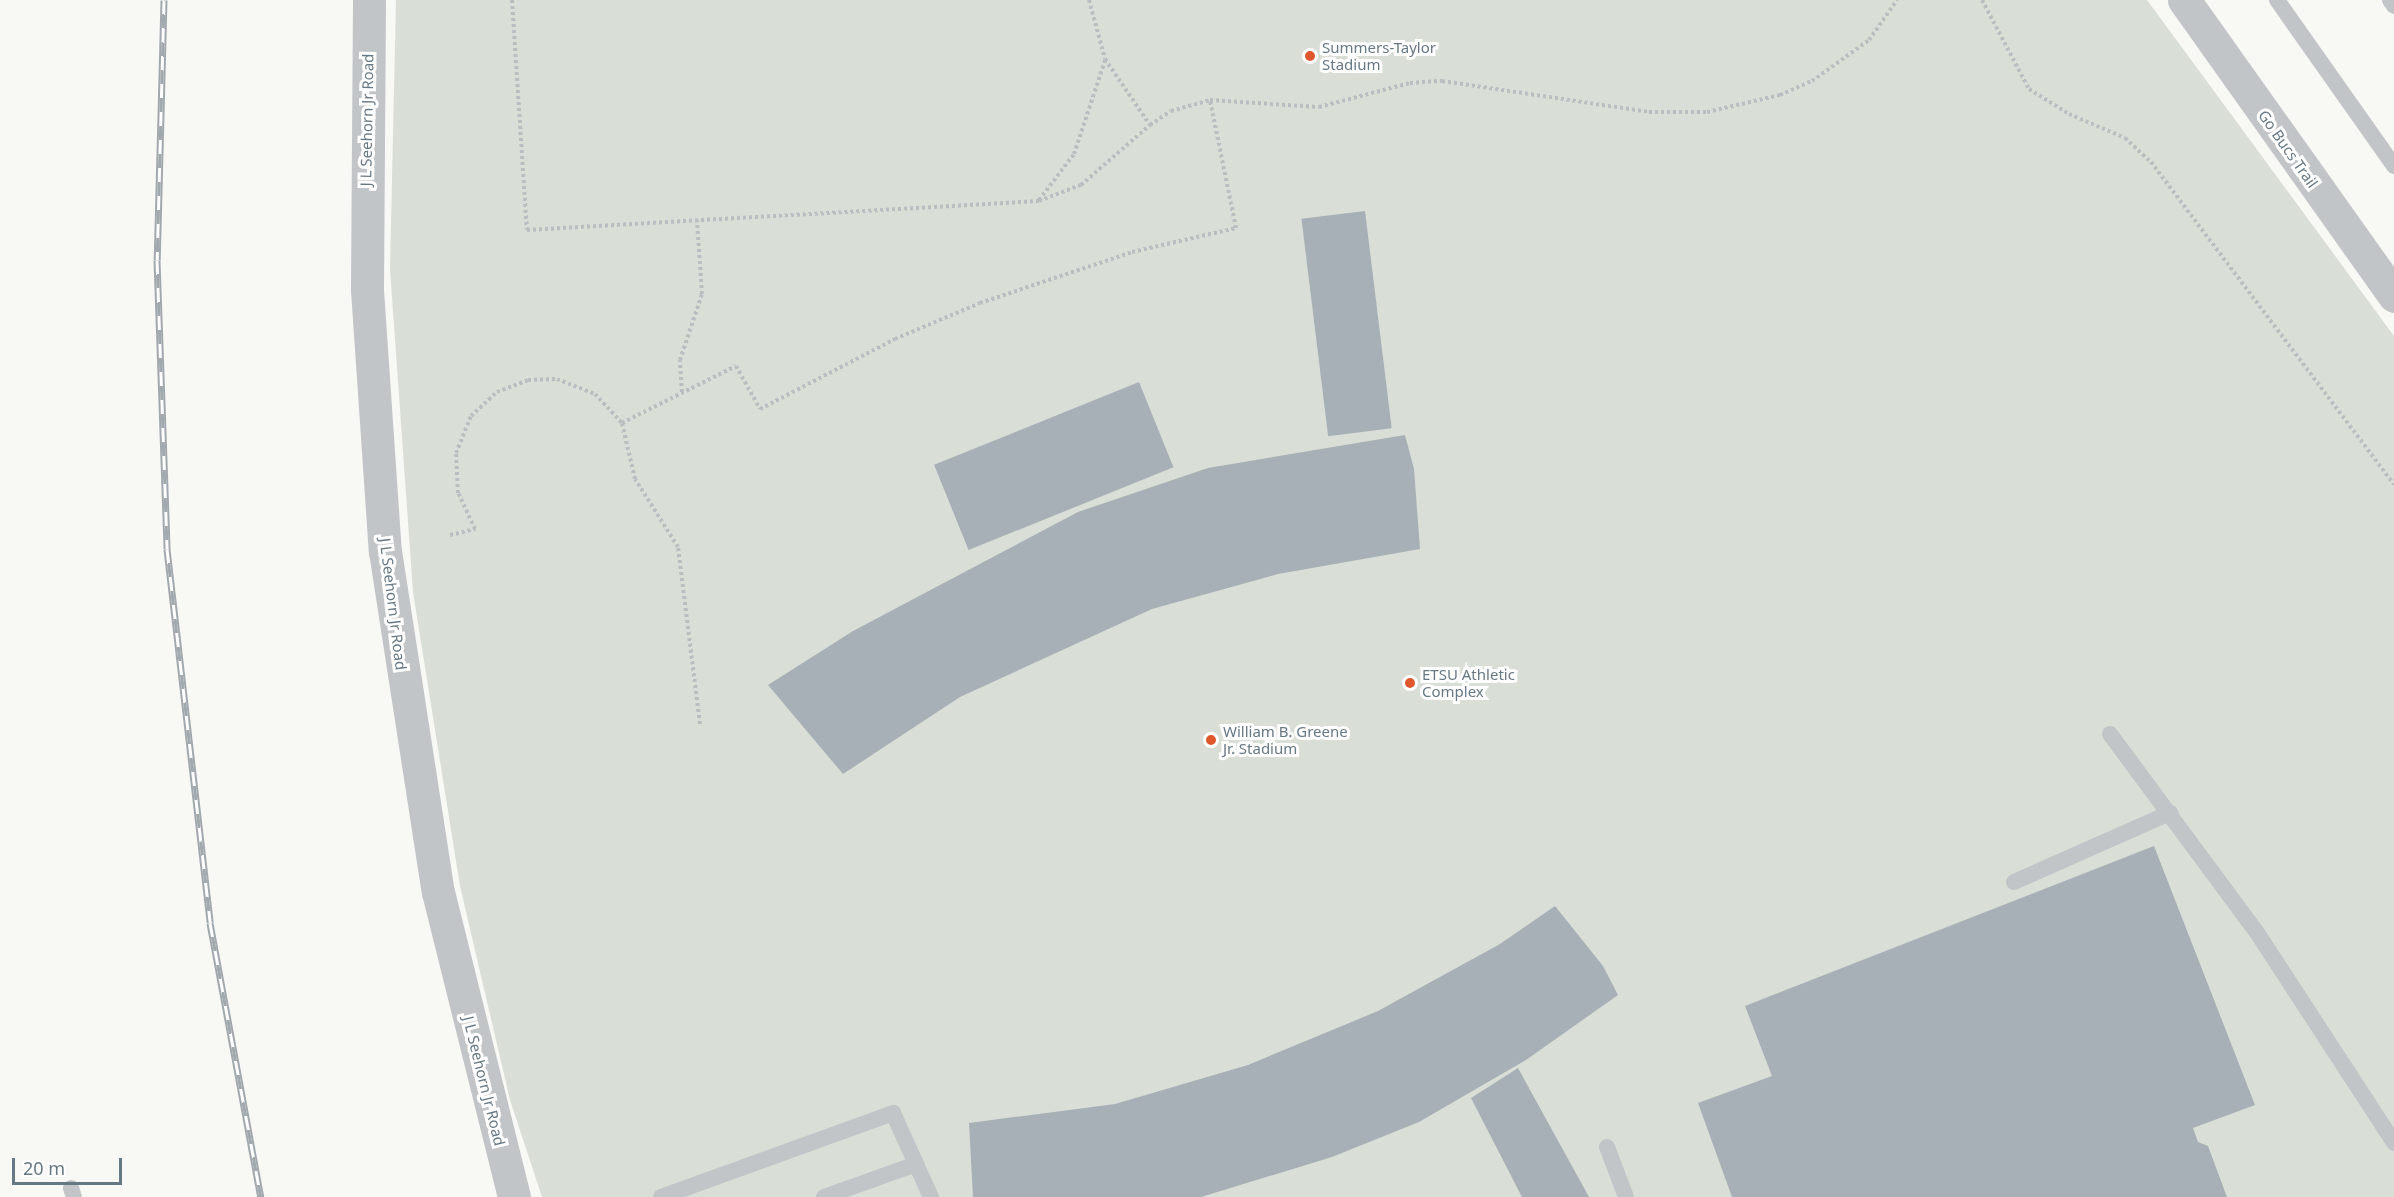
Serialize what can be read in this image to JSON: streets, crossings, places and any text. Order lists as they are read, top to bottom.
{
  "streets": {
    "street": ["J L Seehorn Jr Road", "Go Bucs Trail"]
  },
  "places": ["Summers-Taylor Stadium", "ETSU Athletic Complex", "William B. Greene Jr. Stadium"],
  "scale_bar": "20 m"
}
